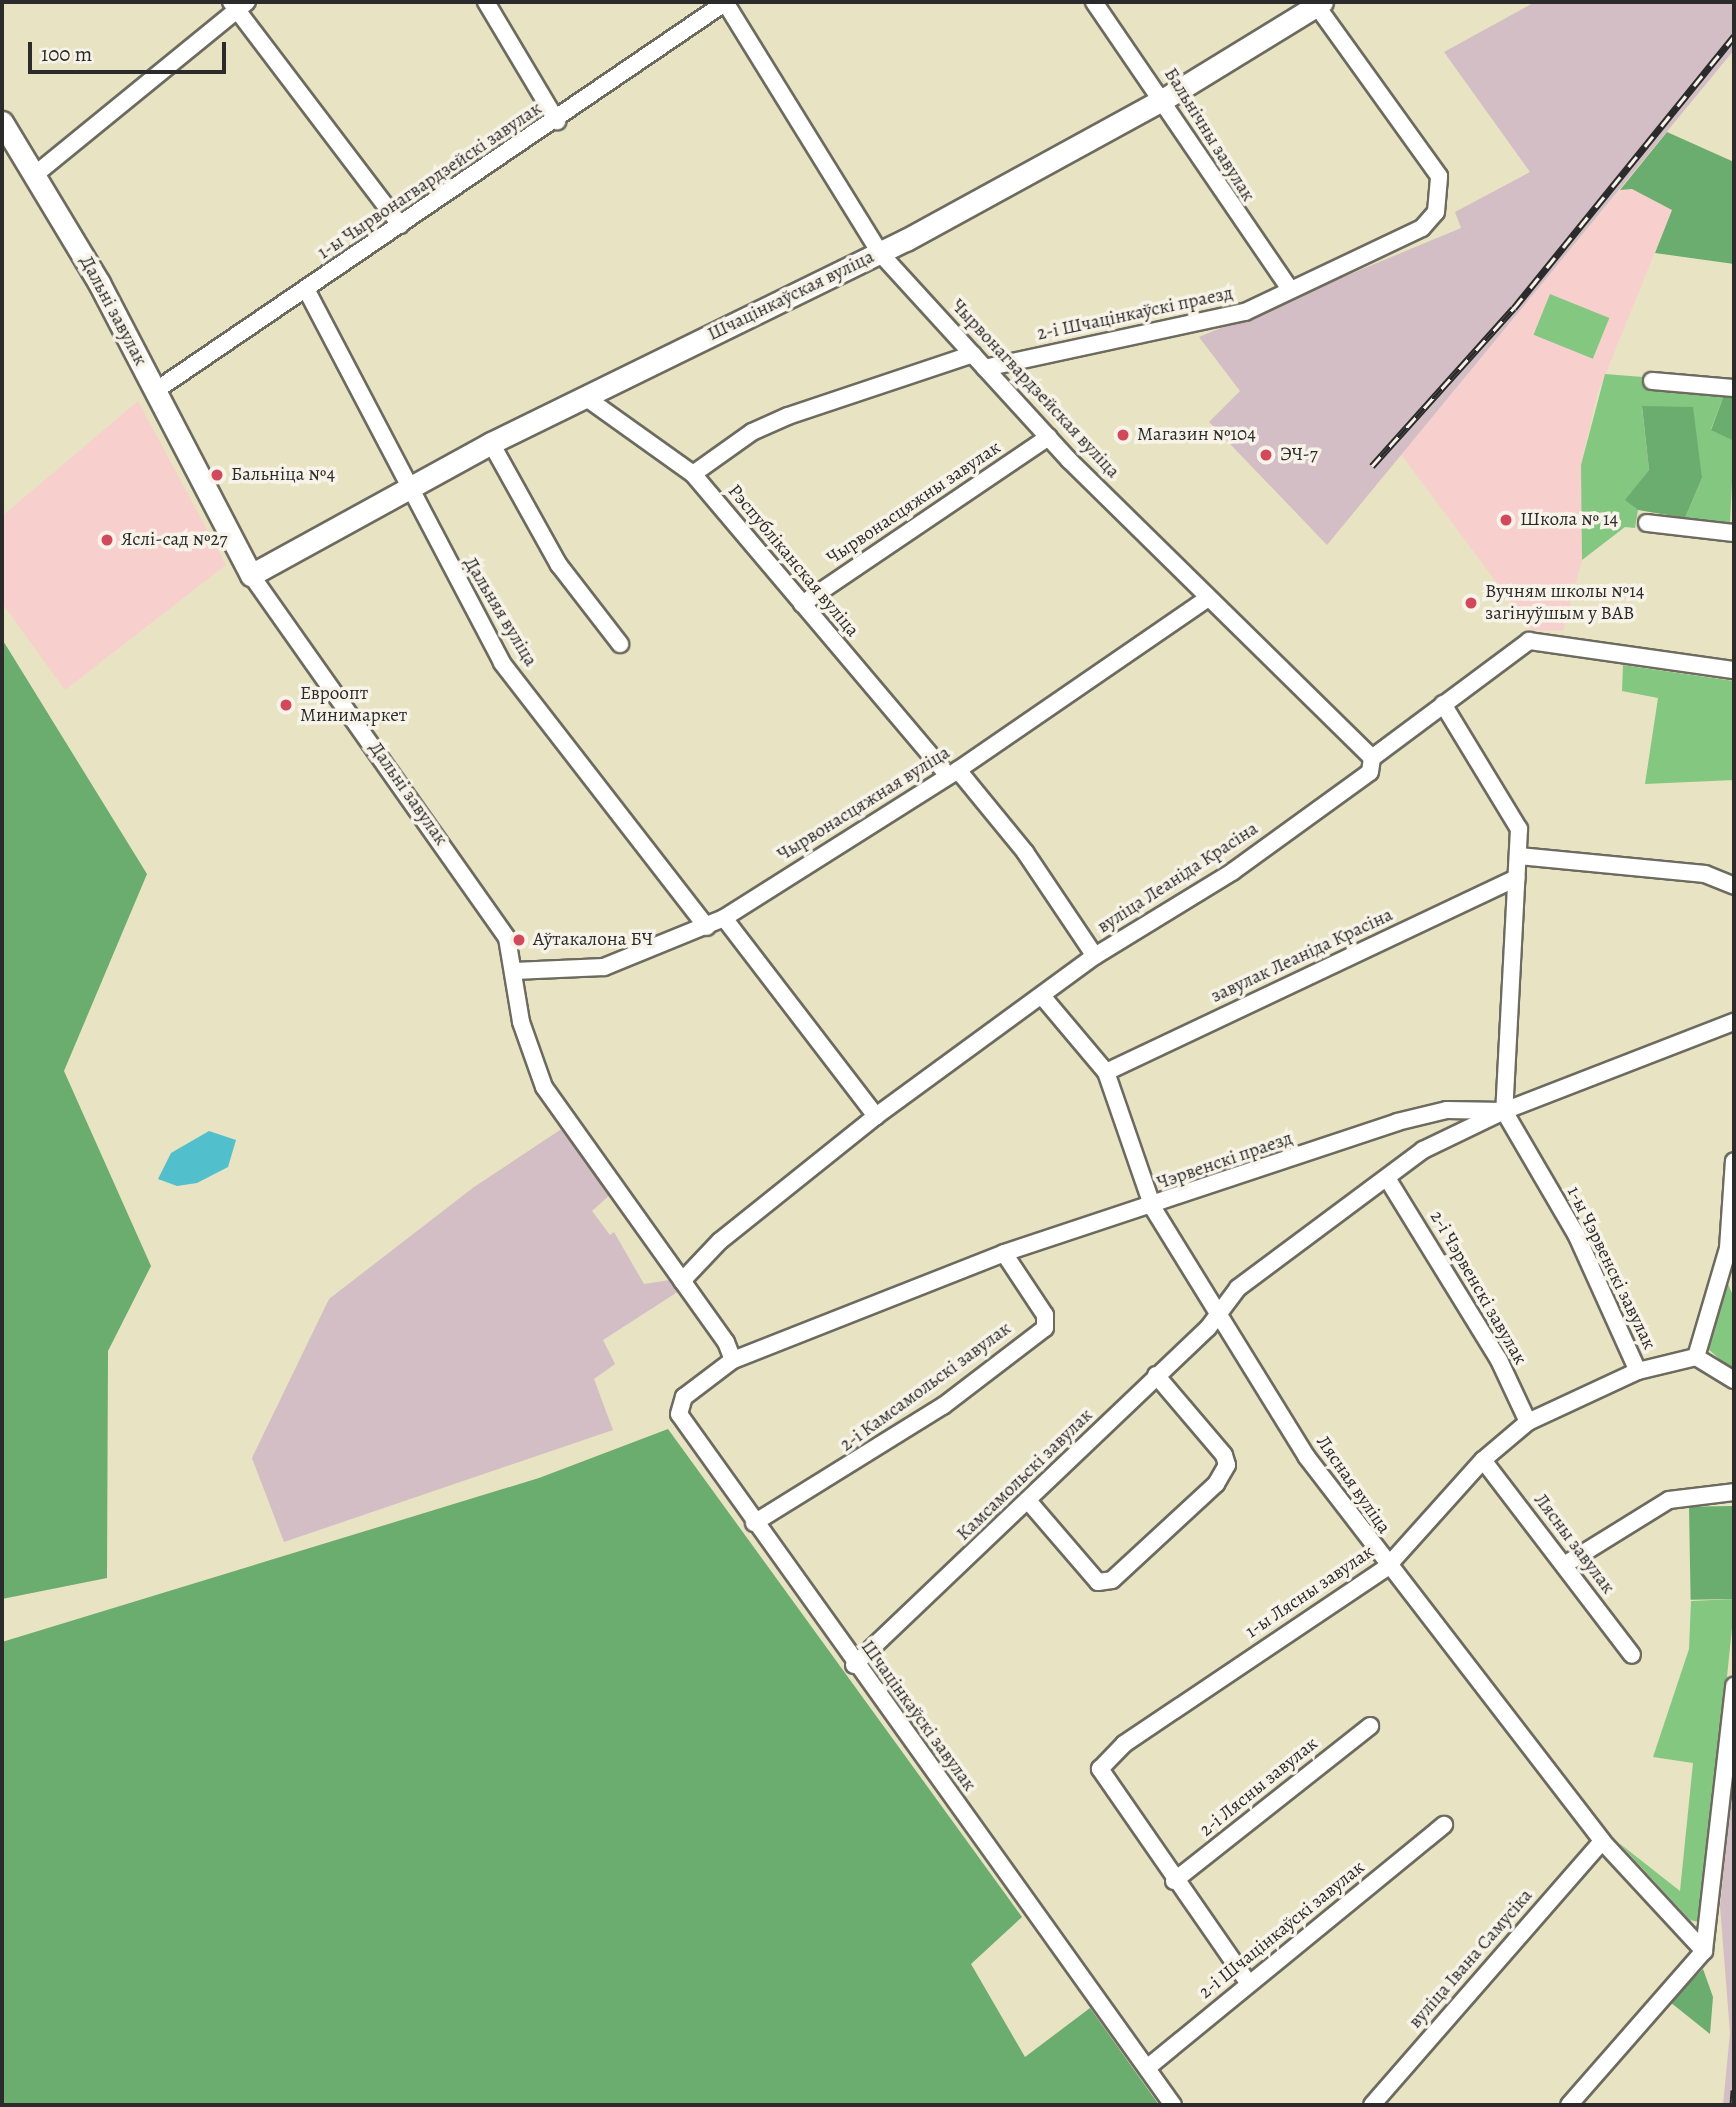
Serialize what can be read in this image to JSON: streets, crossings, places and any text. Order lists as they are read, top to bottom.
{
  "streets": {
    "street": [
      "Бальнічны завулак",
      "1-ы Чырвонагвардзейскі завулак",
      "Шчацінкаўская вуліца",
      "Дальні завулак",
      "2-і Шчацінкаўскі праезд",
      "Чырвонагвардзейская вуліца",
      "Чырвонасцяжны завулак",
      "Рэспубліканская вуліца",
      "Дальняя вуліца",
      "Чырвонасцяжная вуліца",
      "вуліца Леаніда Красіна",
      "завулак Леаніда Красіна",
      "Чэрвенскі праезд",
      "1-ы Чэрвенскі завулак",
      "2-і Чэрвенскі завулак",
      "2-і Камсамольскі завулак",
      "Камсамольскі завулак",
      "Лясная вуліца",
      "Лясны завулак",
      "1-ы Лясны завулак",
      "Шчацінкаўскі завулак",
      "2-і Лясны завулак",
      "2-і Шчацінкаўскі завулак",
      "вуліца Івана Самусіка"
    ]
  },
  "crossings": [
    ["Бальнічны завулак", "Шчацінкаўская вуліца"],
    ["Бальнічны завулак", "2-і Шчацінкаўскі праезд"],
    ["1-ы Чырвонагвардзейскі завулак", "Дальні завулак"],
    ["1-ы Чырвонагвардзейскі завулак", "Чырвонагвардзейская вуліца"],
    ["1-ы Чырвонагвардзейскі завулак", "Дальняя вуліца"],
    ["Шчацінкаўская вуліца", "Дальні завулак"],
    ["Шчацінкаўская вуліца", "2-і Шчацінкаўскі праезд"],
    ["Шчацінкаўская вуліца", "Чырвонагвардзейская вуліца"],
    ["Шчацінкаўская вуліца", "Рэспубліканская вуліца"],
    ["Шчацінкаўская вуліца", "Дальняя вуліца"],
    ["Дальні завулак", "Чырвонасцяжная вуліца"],
    ["Дальні завулак", "вуліца Леаніда Красіна"],
    ["Дальні завулак", "Чэрвенскі праезд"],
    ["Дальні завулак", "Шчацінкаўскі завулак"],
    ["2-і Шчацінкаўскі праезд", "Чырвонагвардзейская вуліца"],
    ["Чырвонагвардзейская вуліца", "Чырвонасцяжны завулак"],
    ["Чырвонагвардзейская вуліца", "Чырвонасцяжная вуліца"],
    ["Чырвонагвардзейская вуліца", "вуліца Леаніда Красіна"],
    ["Чырвонасцяжны завулак", "Рэспубліканская вуліца"],
    ["Рэспубліканская вуліца", "Чырвонасцяжная вуліца"],
    ["Рэспубліканская вуліца", "вуліца Леаніда Красіна"],
    ["Дальняя вуліца", "Чырвонасцяжная вуліца"],
    ["вуліца Леаніда Красіна", "Лясная вуліца"],
    ["завулак Леаніда Красіна", "Лясная вуліца"],
    ["Чэрвенскі праезд", "1-ы Чэрвенскі завулак"],
    ["Чэрвенскі праезд", "2-і Камсамольскі завулак"],
    ["Чэрвенскі праезд", "Камсамольскі завулак"],
    ["Чэрвенскі праезд", "Лясная вуліца"],
    ["Чэрвенскі праезд", "Шчацінкаўскі завулак"],
    ["1-ы Чэрвенскі завулак", "Камсамольскі завулак"],
    ["1-ы Чэрвенскі завулак", "1-ы Лясны завулак"],
    ["2-і Чэрвенскі завулак", "Камсамольскі завулак"],
    ["2-і Чэрвенскі завулак", "1-ы Лясны завулак"],
    ["2-і Камсамольскі завулак", "Шчацінкаўскі завулак"],
    ["Камсамольскі завулак", "Лясная вуліца"],
    ["Камсамольскі завулак", "Шчацінкаўскі завулак"],
    ["Лясная вуліца", "1-ы Лясны завулак"],
    ["Лясная вуліца", "вуліца Івана Самусіка"],
    ["Лясны завулак", "1-ы Лясны завулак"],
    ["1-ы Лясны завулак", "2-і Лясны завулак"],
    ["Шчацінкаўскі завулак", "2-і Шчацінкаўскі завулак"]
  ],
  "places": [
    "Магазин №104",
    "ЭЧ-7",
    "Бальніца №4",
    "Школа № 14",
    "Яслі-сад №27",
    "Вучням школы №14 загінуўшым у ВАВ",
    "Евроопт Минимаркет",
    "Аўтакалона БЧ"
  ],
  "scale_bar": "100 m"
}
